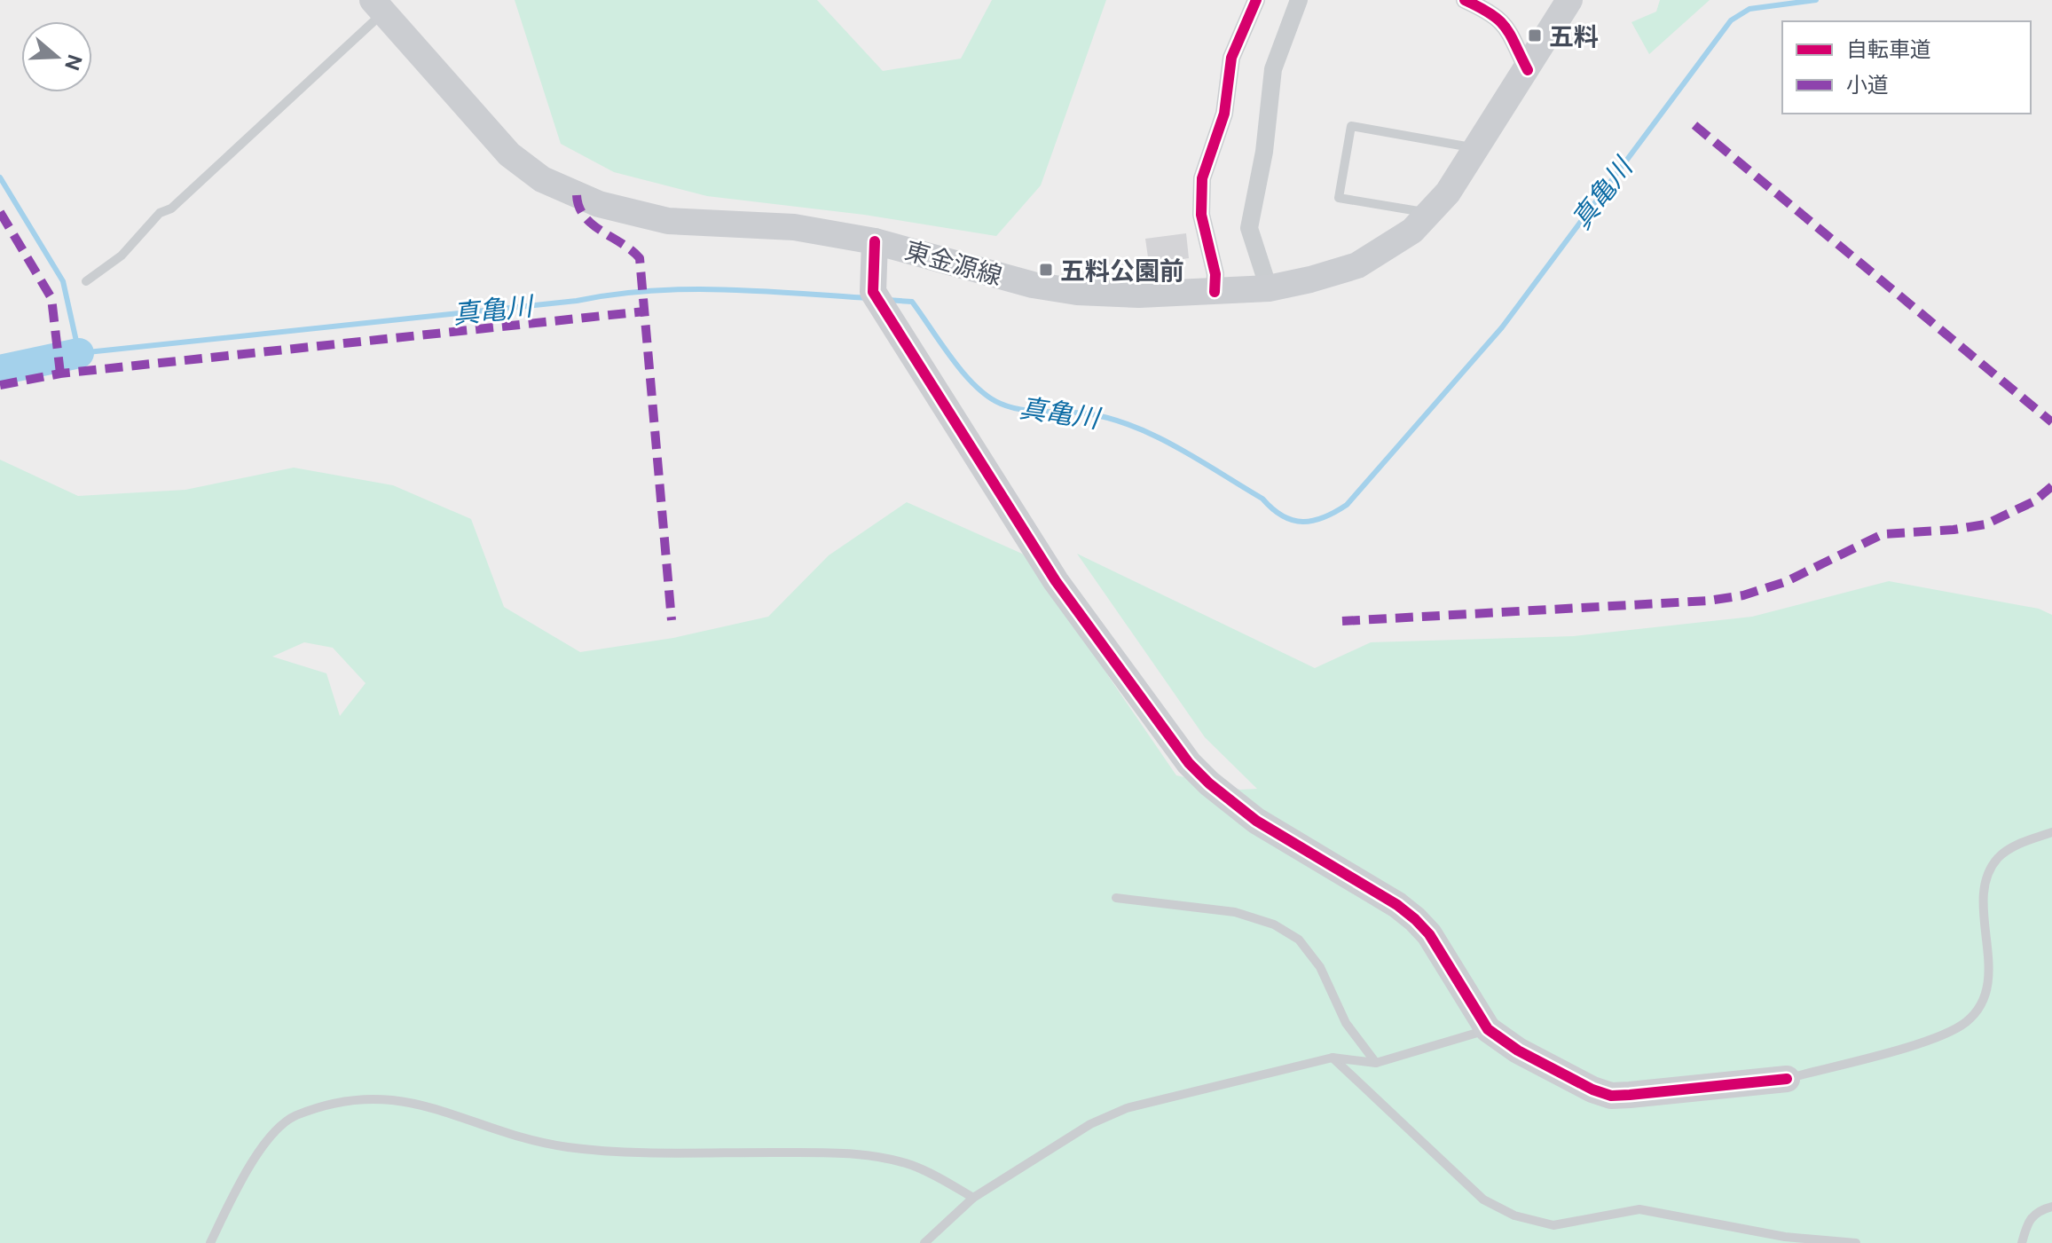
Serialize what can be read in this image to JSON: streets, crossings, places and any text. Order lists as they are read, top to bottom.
{
  "streets": {
    "main road": ["東金源線"]
  },
  "water": ["真亀川"],
  "places": {
    "transit": ["五料", "五料公園前"]
  },
  "legend": ["自転車道", "小道"],
  "north": "right"
}
